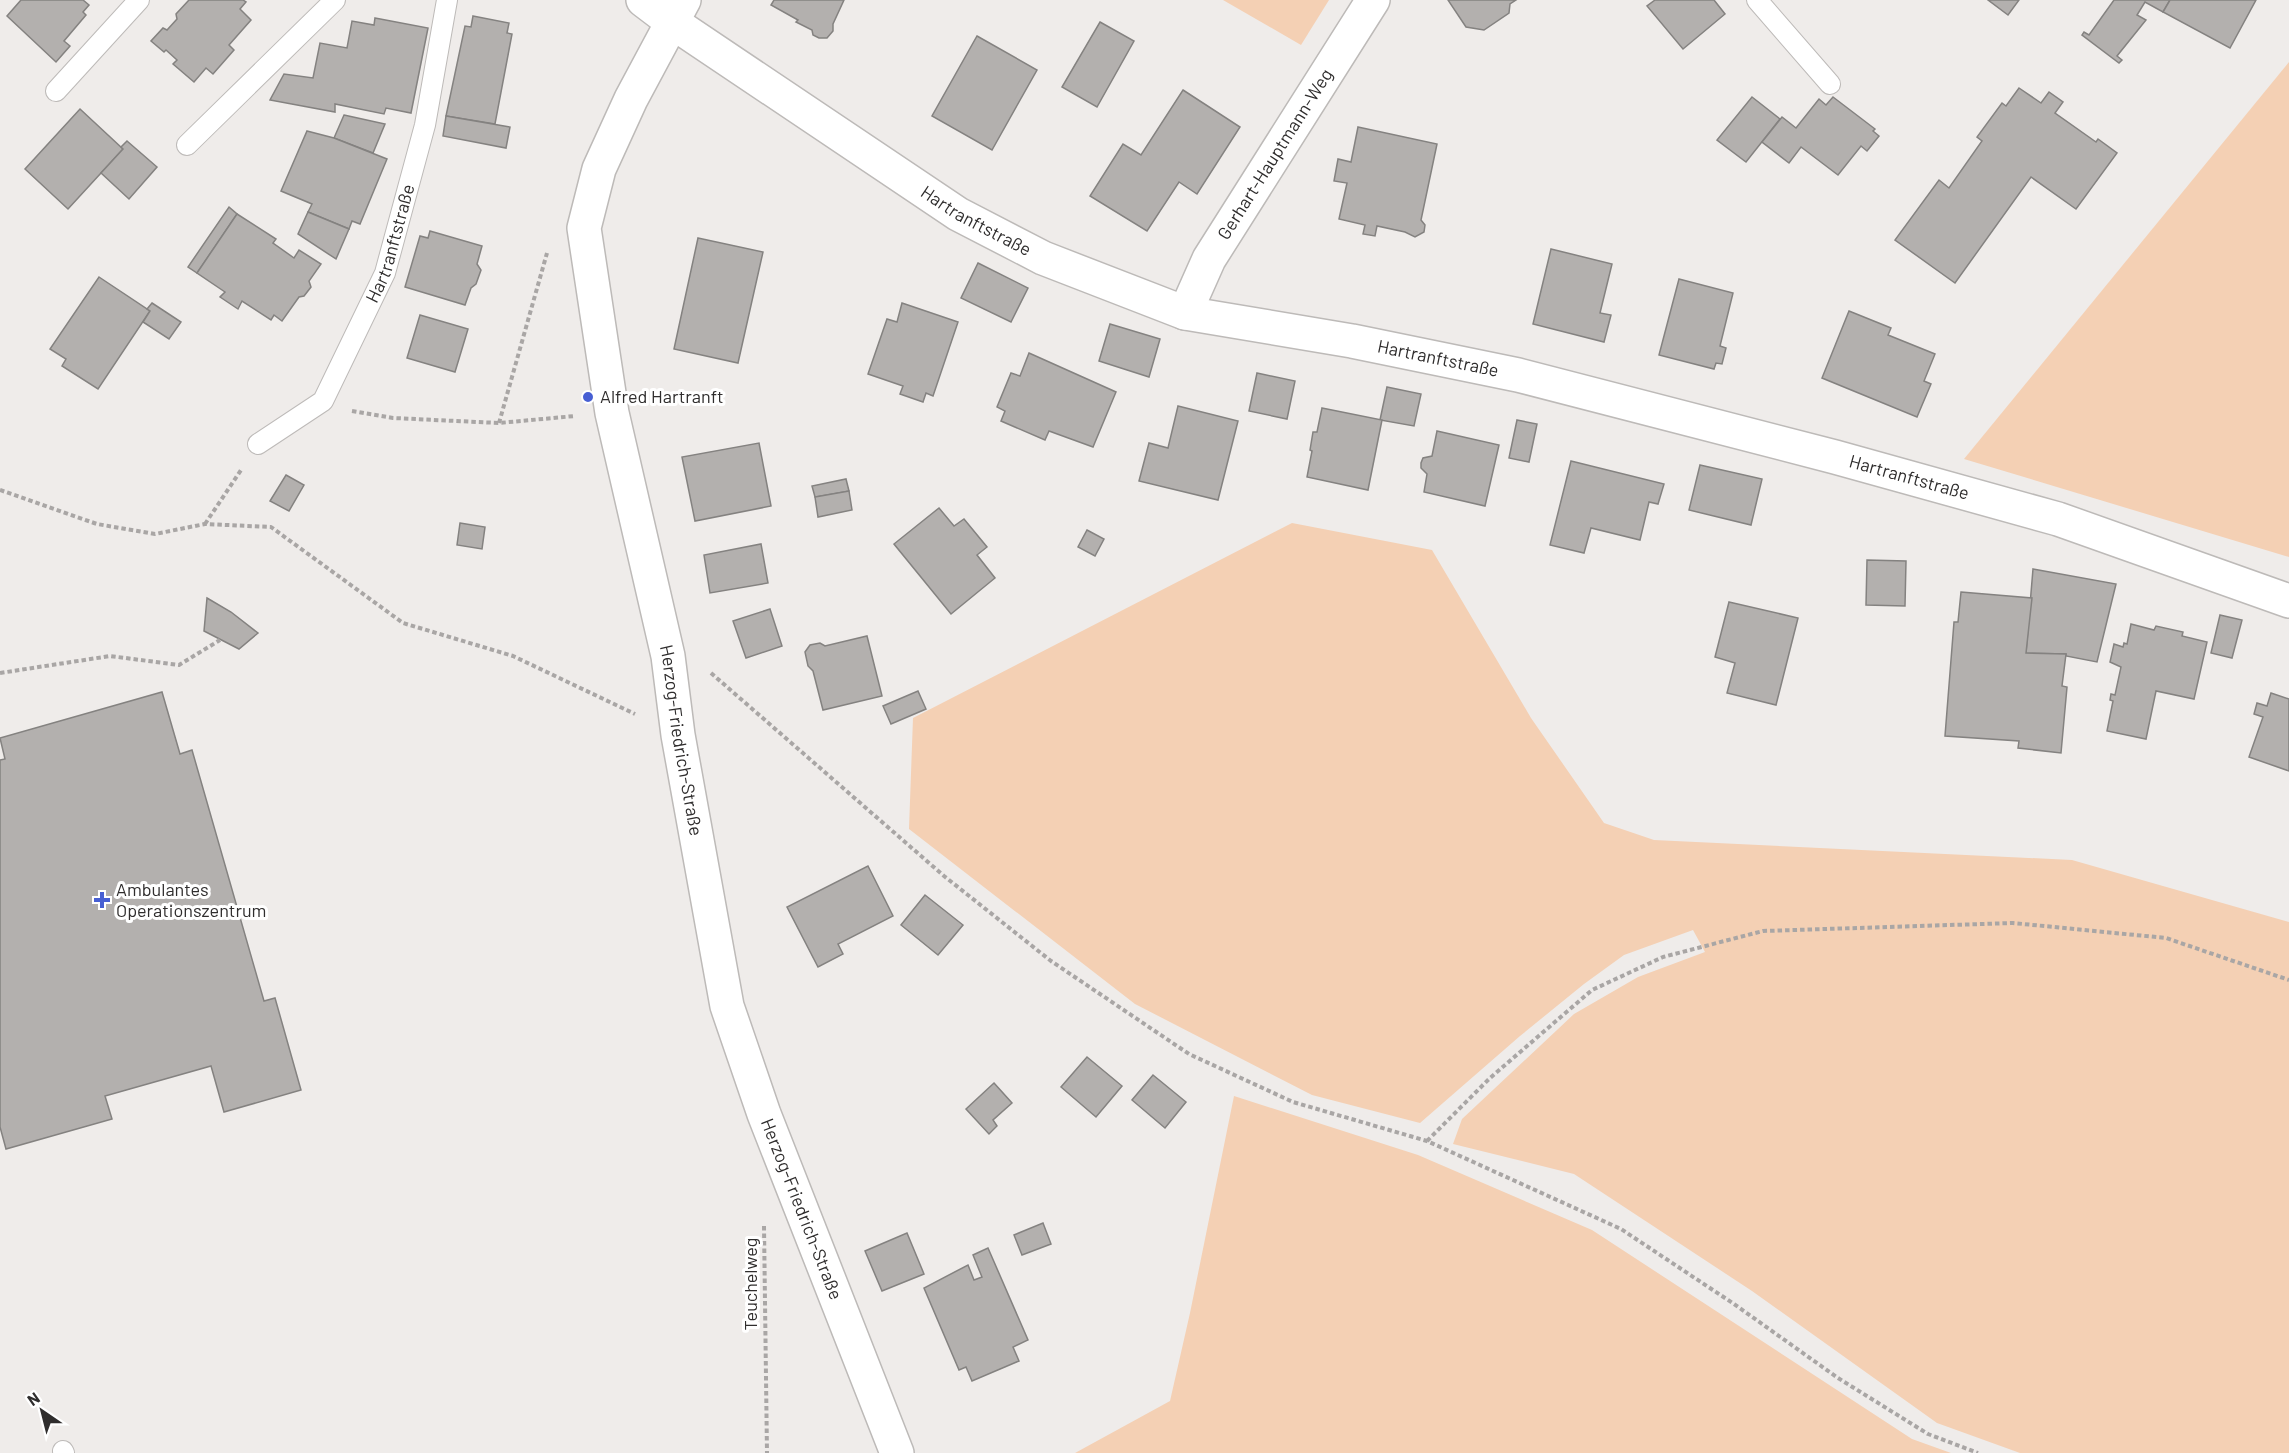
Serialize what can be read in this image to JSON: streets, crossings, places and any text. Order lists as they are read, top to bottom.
{
  "streets": {
    "street": ["Gerhart-Hauptmann-Weg", "Hartranftstraße", "Herzog-Friedrich-Straße"],
    "path": ["Teuchelweg"]
  },
  "crossings": [
    ["Gerhart-Hauptmann-Weg", "Hartranftstraße"],
    ["Hartranftstraße", "Herzog-Friedrich-Straße"]
  ],
  "places": {
    "other": ["Alfred Hartranft"],
    "health": ["Ambulantes Operationszentrum"]
  },
  "north": "top left"
}
